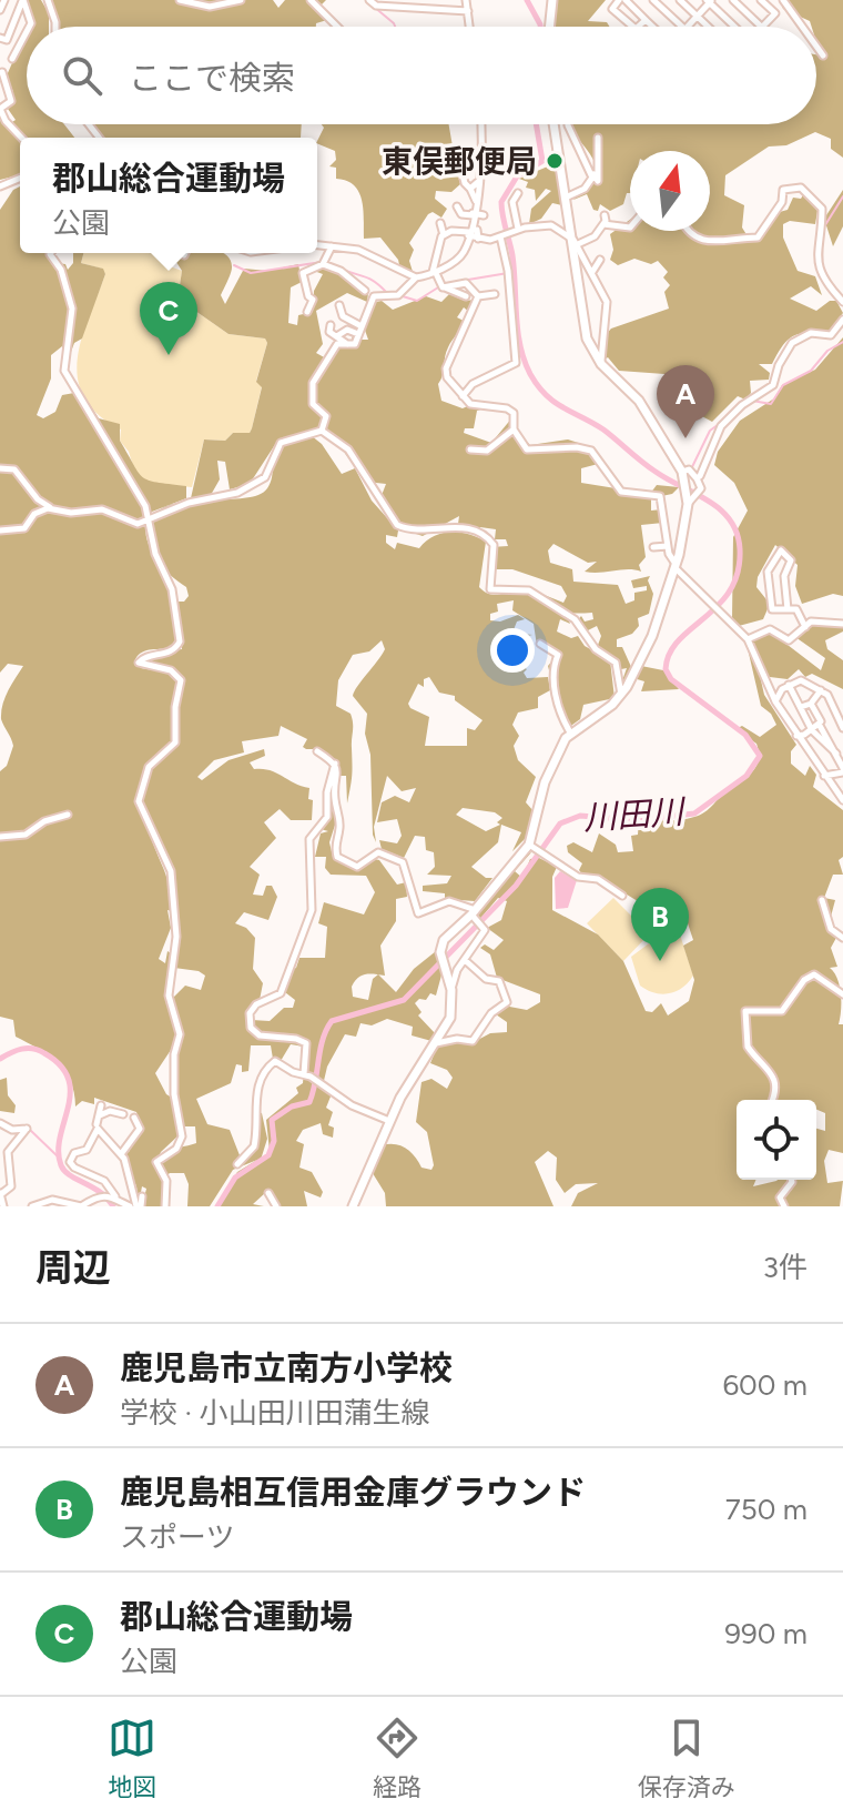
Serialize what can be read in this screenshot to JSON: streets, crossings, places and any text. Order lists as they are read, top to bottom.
{
  "water": ["川田川"],
  "places": ["東俣郵便局"],
  "north": "top",
  "page": {
    "search": "ここで検索",
    "popup": ["郡山総合運動場", "公園"],
    "pins": ["C", "A", "B"],
    "heading": ["周辺", "3件"],
    "list": [
      {
        "mark": "A",
        "name": "鹿児島市立南方小学校",
        "note": "学校 · 小山田川田蒲生線",
        "value": "600 m"
      },
      {
        "mark": "B",
        "name": "鹿児島相互信用金庫グラウンド",
        "note": "スポーツ",
        "value": "750 m"
      },
      {
        "mark": "C",
        "name": "郡山総合運動場",
        "note": "公園",
        "value": "990 m"
      }
    ],
    "nav": ["地図", "経路", "保存済み"]
  }
}
